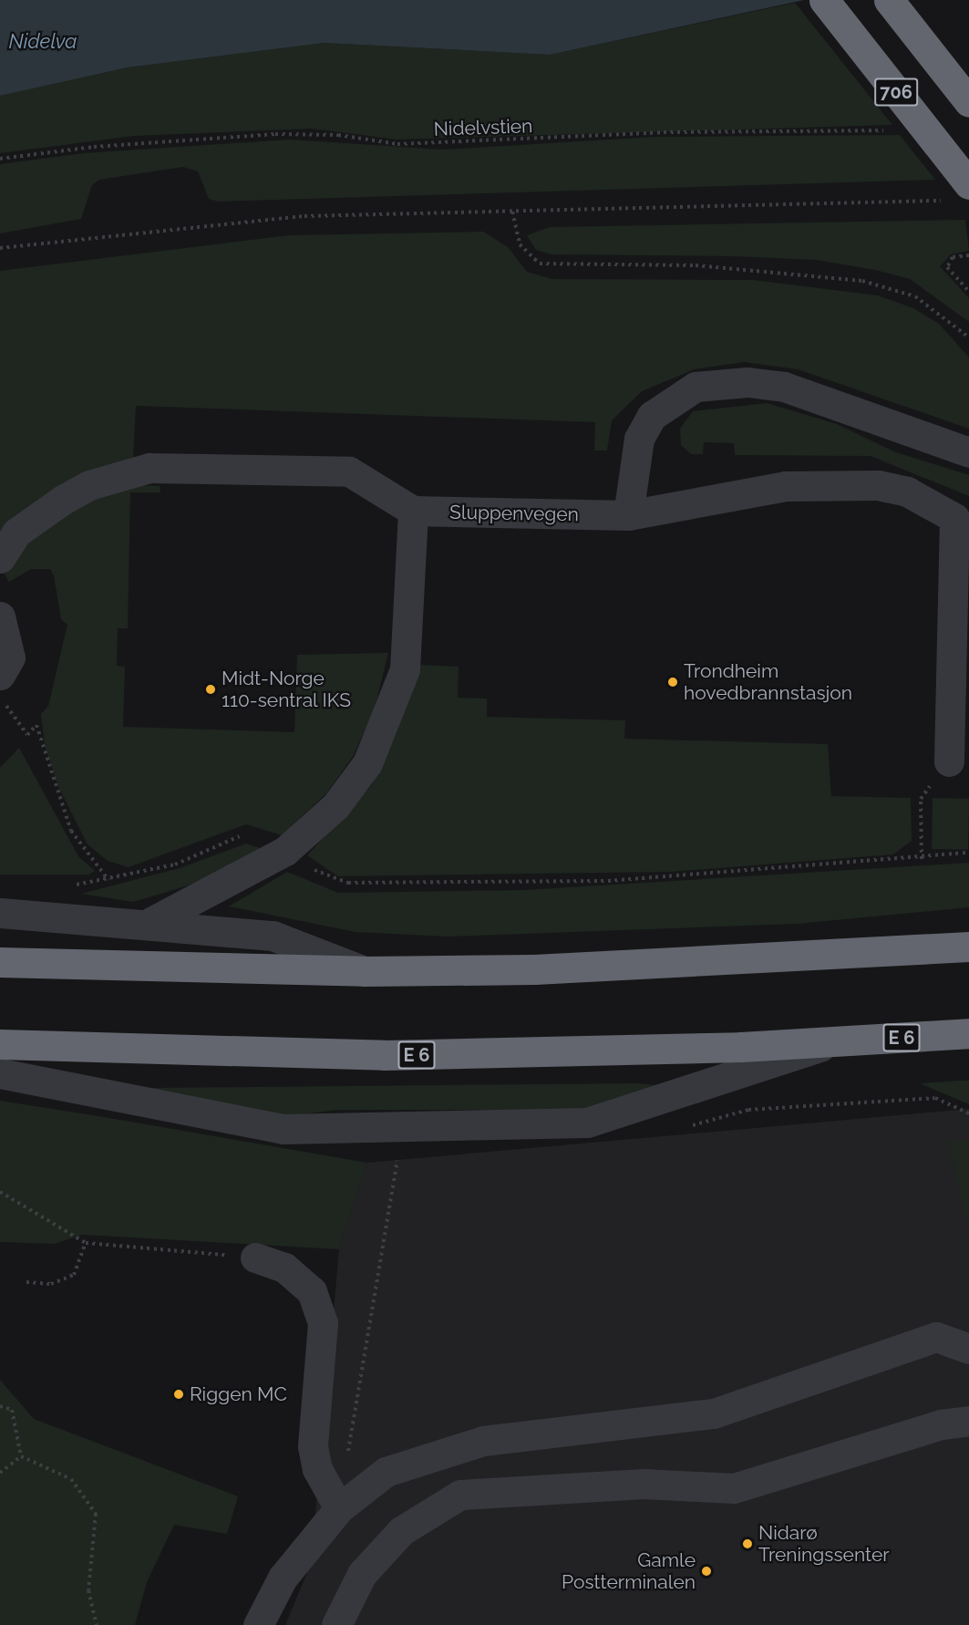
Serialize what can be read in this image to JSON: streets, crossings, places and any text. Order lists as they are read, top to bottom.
{
  "streets": {
    "highway": ["706", "E 6"],
    "lane": ["Sluppenvegen"],
    "path": ["Nidelvstien"]
  },
  "water": ["Nidelva"],
  "places": [
    "Trondheim hovedbrannstasjon",
    "Midt-Norge 110-sentral IKS",
    "Riggen MC",
    "Nidarø Treningssenter",
    "Gamle Postterminalen"
  ]
}
